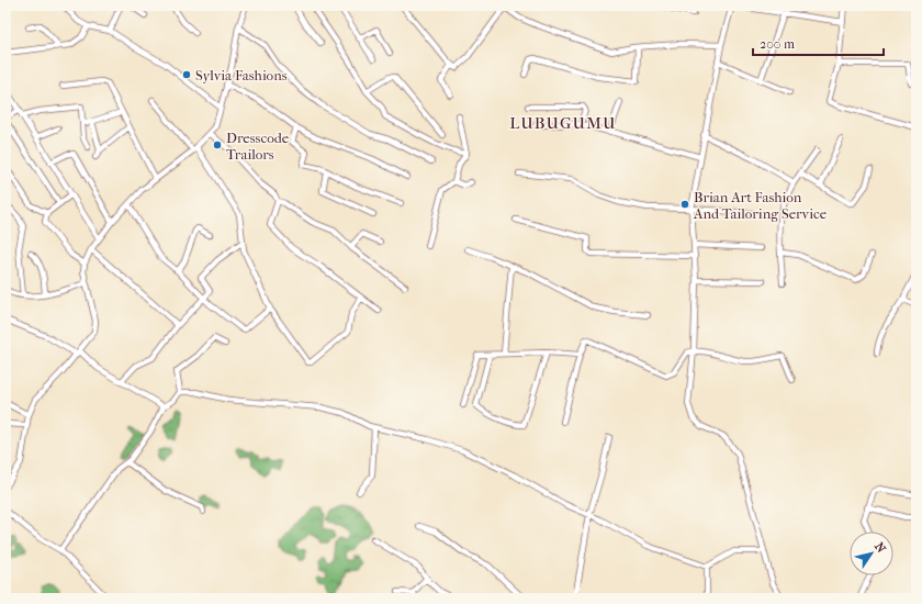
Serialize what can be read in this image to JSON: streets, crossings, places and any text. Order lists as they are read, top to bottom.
{
  "districts": ["LUBUGUMU"],
  "places": ["Sylvia Fashions", "Dresscode Trailors", "Brian Art Fashion And Tailoring Service"],
  "scale_bar": "200 m",
  "north": "top right"
}
